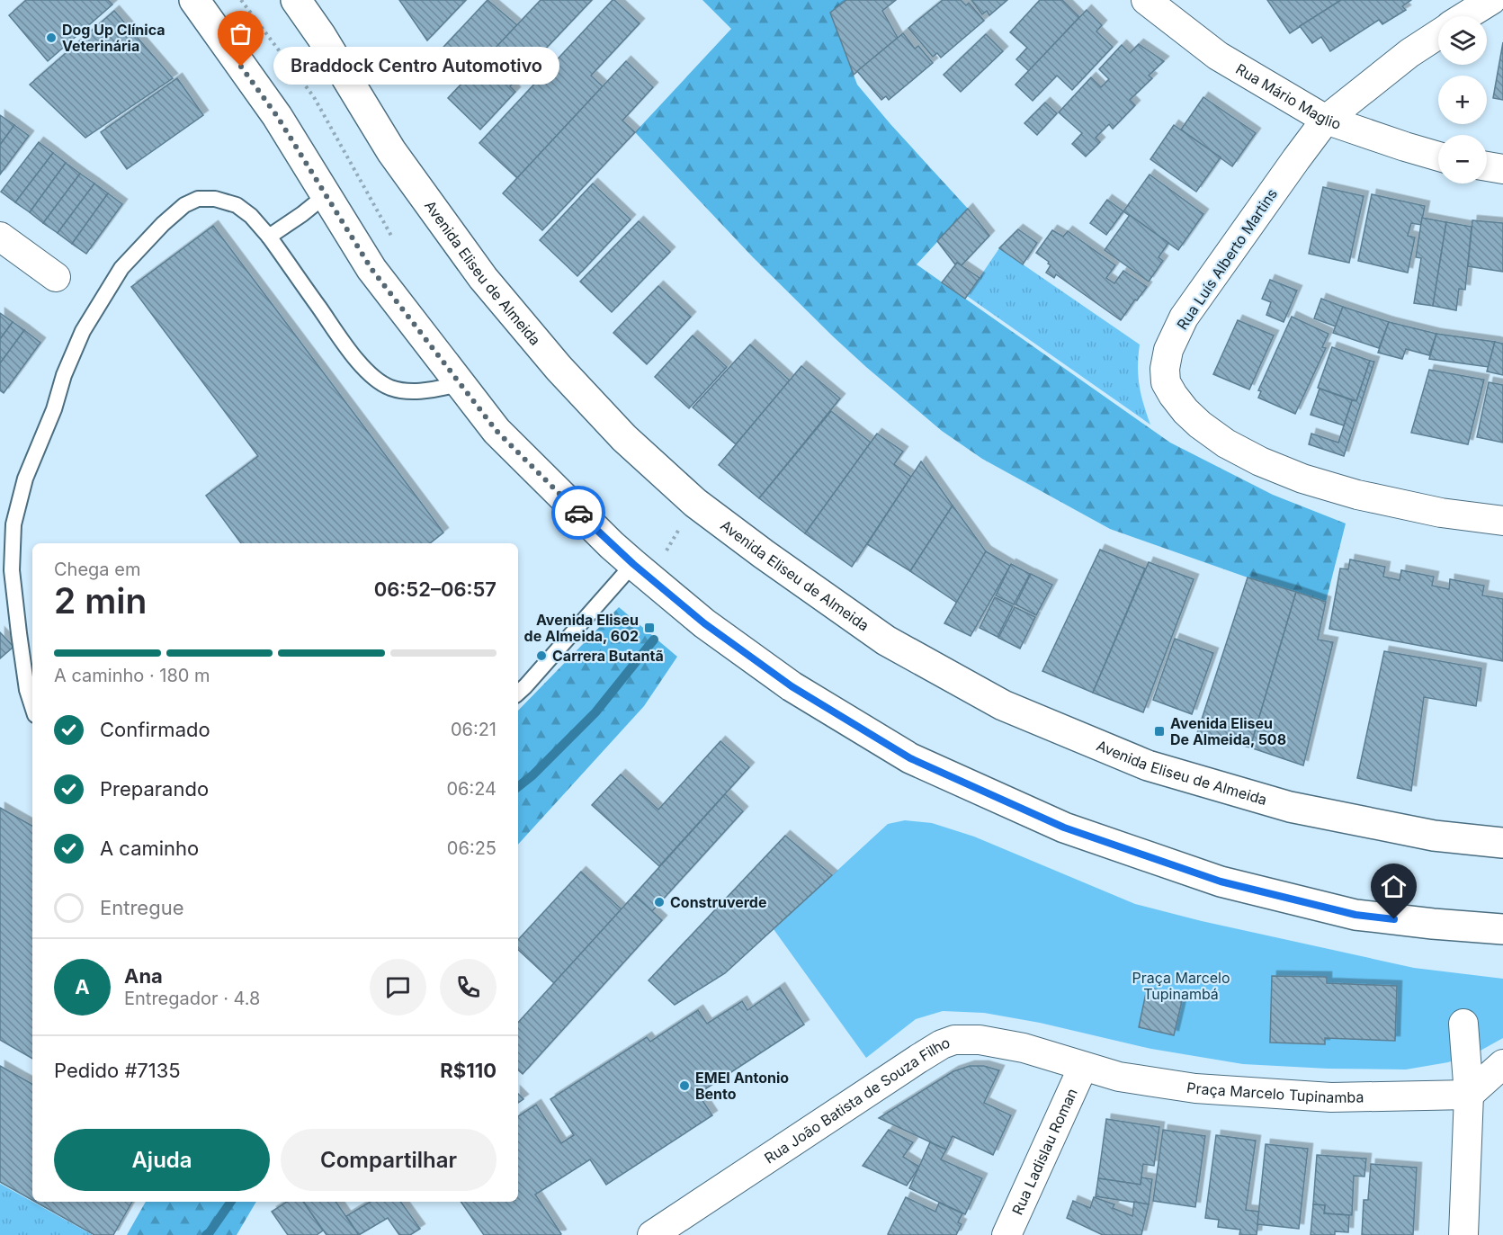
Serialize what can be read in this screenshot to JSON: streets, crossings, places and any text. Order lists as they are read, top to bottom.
{
  "streets": {
    "main road": ["Avenida Eliseu de Almeida"],
    "street": [
      "Rua Mário Maglio",
      "Rua Luís Alberto Martins",
      "Praça Marcelo Tupinamba",
      "Rua João Batista de Souza Filho",
      "Rua Ladislau Roman"
    ]
  },
  "crossings": [
    ["Rua Mário Maglio", "Rua Luís Alberto Martins"],
    ["Praça Marcelo Tupinamba", "Rua João Batista de Souza Filho"],
    ["Praça Marcelo Tupinamba", "Rua Ladislau Roman"],
    ["Rua João Batista de Souza Filho", "Rua Ladislau Roman"]
  ],
  "parks": ["Praça Marcelo Tupinambá"],
  "places": {
    "other": [
      "Dog Up Clínica Veterinária",
      "Braddock Centro Automotivo",
      "Carrera Butantã",
      "Construverde",
      "EMEI Antonio Bento"
    ],
    "transit": ["Avenida Eliseu de Almeida, 602", "Avenida Eliseu De Almeida, 508"]
  },
  "page": {
    "map_buttons": ["+", "−"],
    "bubble": "Braddock Centro Automotivo",
    "heading": ["2 min", "Chega em", "06:52–06:57"],
    "panel": [
      "Ana",
      "Entregador · 4.8",
      "Pedido #7135",
      "R$110"
    ],
    "bar": "A caminho · 180 m",
    "list": [
      ["Confirmado", "06:21"],
      ["Preparando", "06:24"],
      ["A caminho", "06:25"],
      "Entregue"
    ],
    "round": "A",
    "buttons": ["Ajuda", "Compartilhar"]
  }
}
